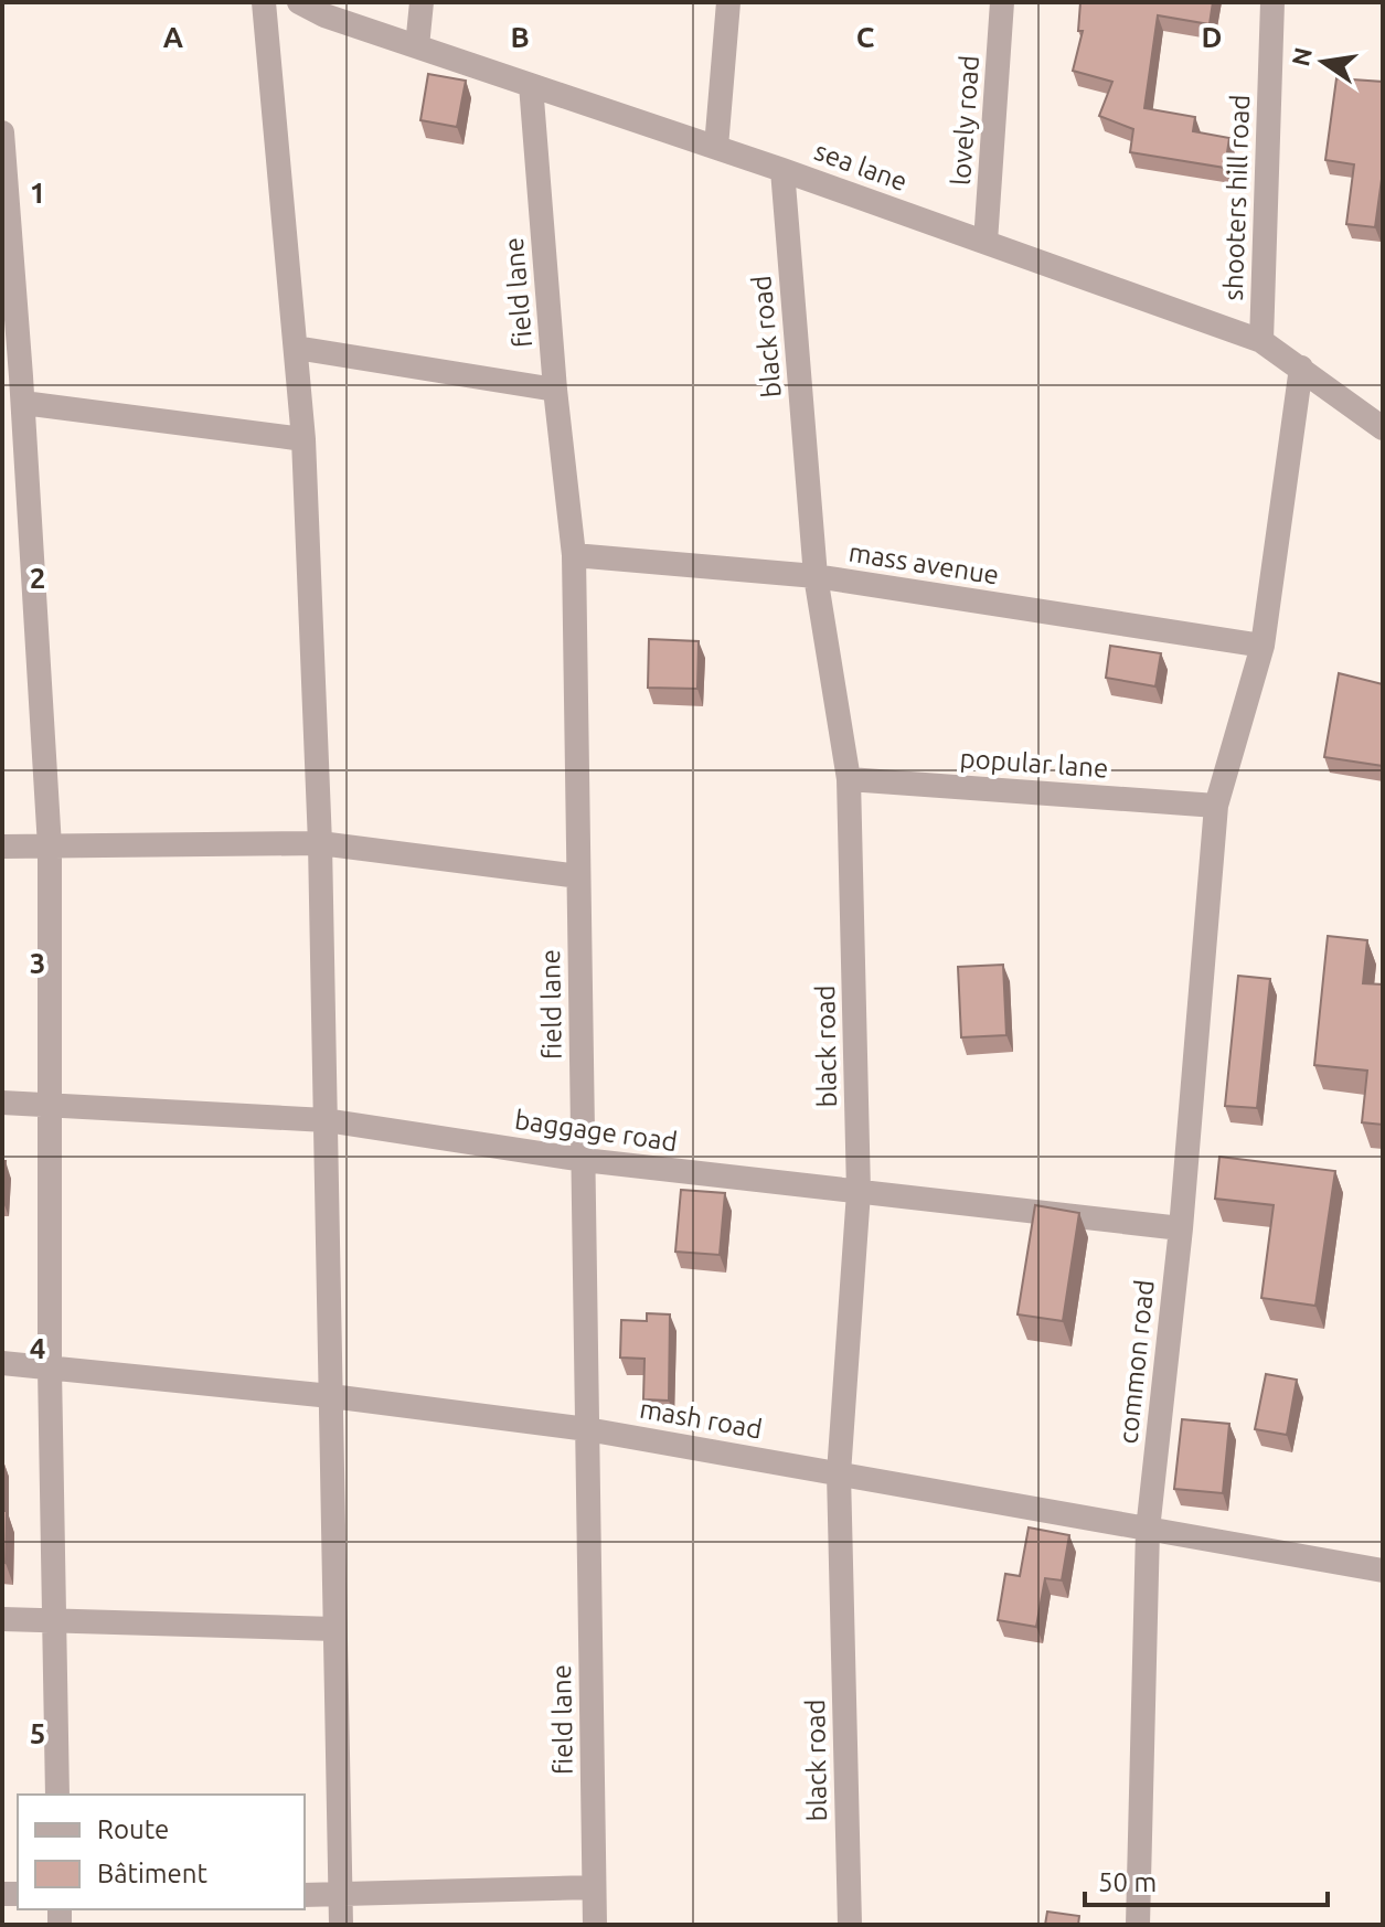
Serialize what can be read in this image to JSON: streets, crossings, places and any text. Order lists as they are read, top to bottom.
{
  "streets": {
    "street": [
      "lovely road",
      "sea lane",
      "shooters hill road",
      "field lane",
      "black road",
      "mass avenue",
      "popular lane",
      "baggage road",
      "common road",
      "mash road"
    ]
  },
  "crossings": [
    ["lovely road", "sea lane"],
    ["sea lane", "shooters hill road"],
    ["sea lane", "field lane"],
    ["sea lane", "black road"],
    ["sea lane", "common road"],
    ["field lane", "mass avenue"],
    ["field lane", "baggage road"],
    ["field lane", "mash road"],
    ["black road", "mass avenue"],
    ["black road", "popular lane"],
    ["black road", "baggage road"],
    ["black road", "mash road"],
    ["mass avenue", "common road"],
    ["popular lane", "common road"],
    ["baggage road", "common road"],
    ["common road", "mash road"]
  ],
  "legend": ["Route", "Bâtiment"],
  "scale_bar": "50 m",
  "north": "left",
  "grid": {
    "columns": [
      "A",
      "B",
      "C",
      "D"
    ],
    "rows": [
      "1",
      "2",
      "3",
      "4",
      "5"
    ]
  }
}
